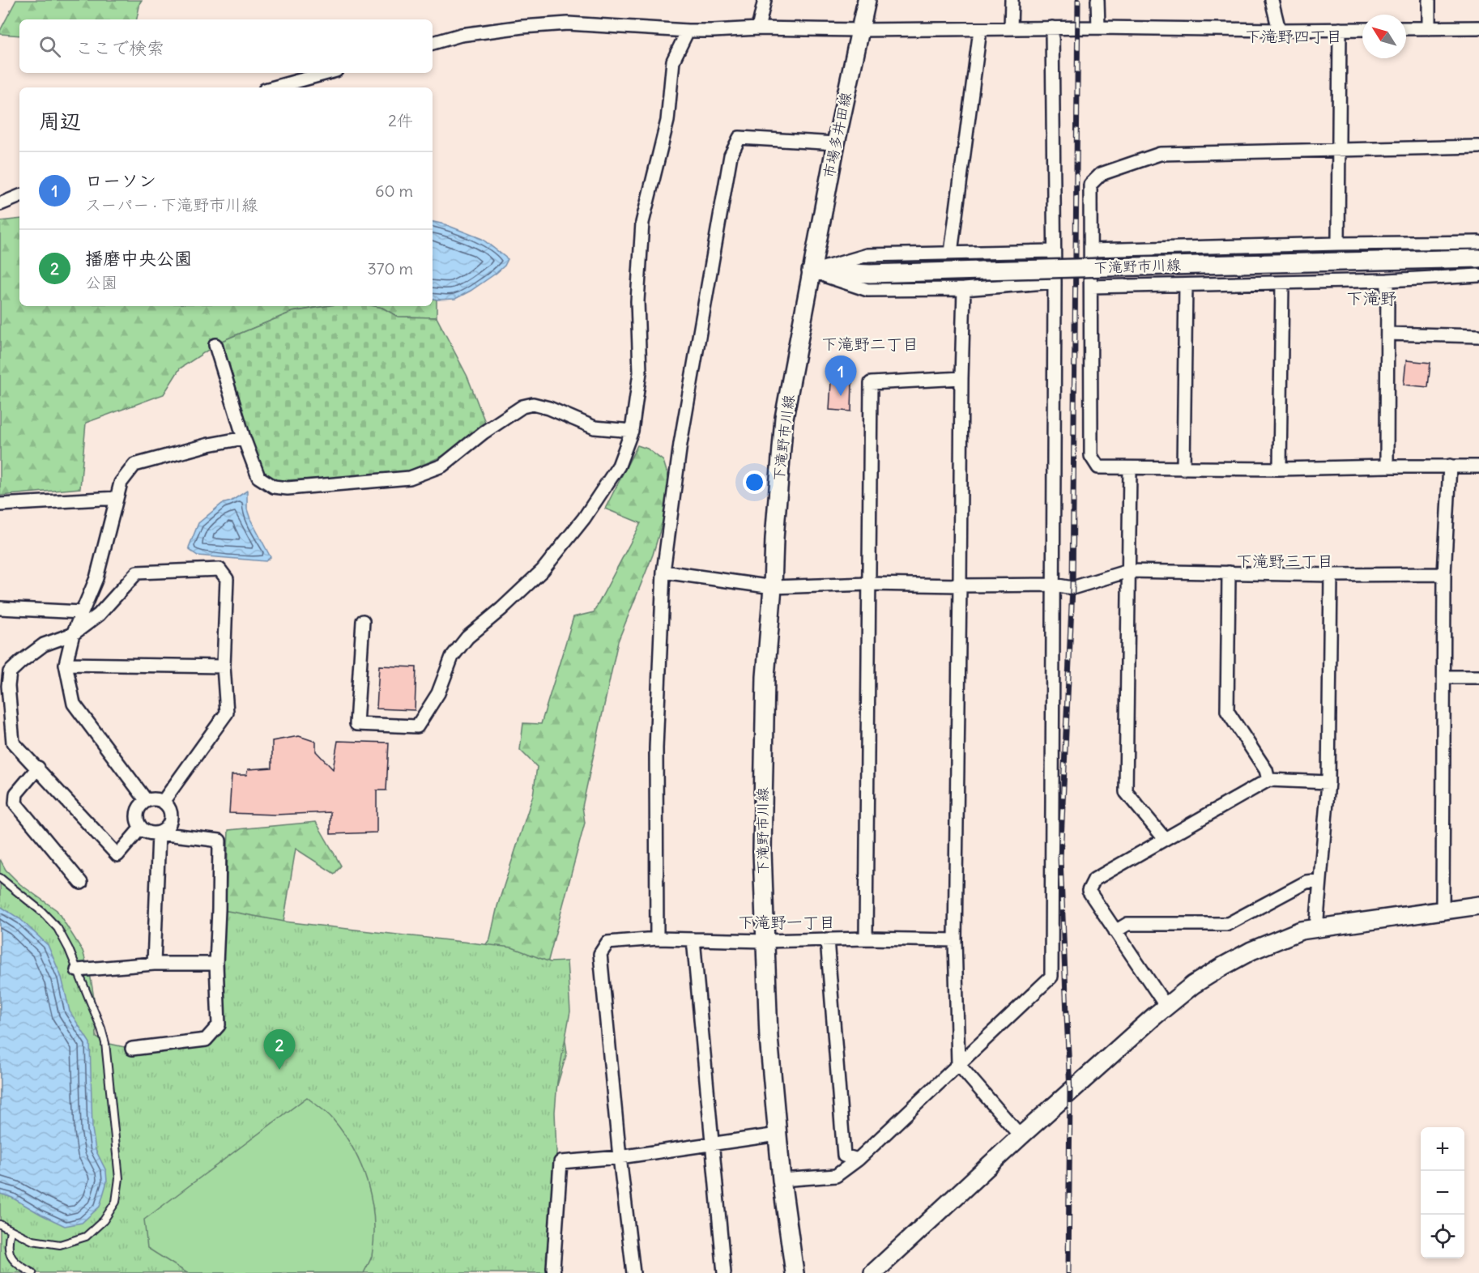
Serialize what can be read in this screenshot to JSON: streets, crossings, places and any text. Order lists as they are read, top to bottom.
{
  "streets": {
    "main road": ["市場多井田線", "下滝野市川線"]
  },
  "crossings": [
    ["市場多井田線", "下滝野市川線"]
  ],
  "districts": [
    "下滝野四丁目",
    "下滝野",
    "下滝野二丁目",
    "下滝野三丁目",
    "下滝野一丁目"
  ],
  "north": "top left",
  "page": {
    "search": "ここで検索",
    "heading": ["周辺", "2件"],
    "list": [
      {
        "mark": "1",
        "name": "ローソン",
        "note": "スーパー · 下滝野市川線",
        "value": "60 m"
      },
      {
        "mark": "2",
        "name": "播磨中央公園",
        "note": "公園",
        "value": "370 m"
      }
    ],
    "pins": ["1", "2"],
    "map_buttons": ["+", "−"]
  }
}
